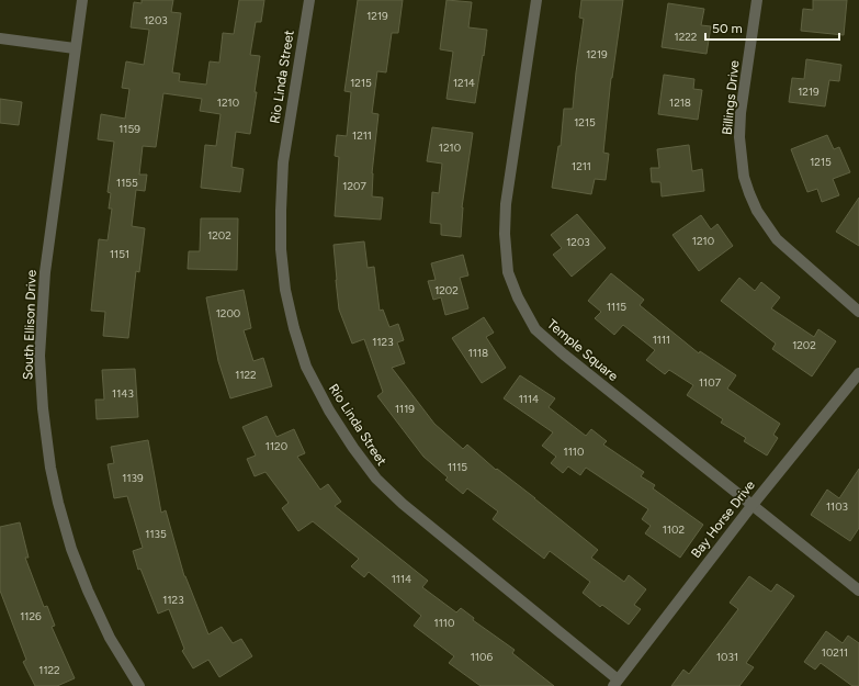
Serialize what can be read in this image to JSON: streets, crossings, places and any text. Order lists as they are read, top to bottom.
{
  "streets": {
    "street": [
      "Rio Linda Street",
      "Billings Drive",
      "South Ellison Drive",
      "Temple Square",
      "Bay Horse Drive"
    ]
  },
  "crossings": [
    ["Rio Linda Street", "Bay Horse Drive"],
    ["Temple Square", "Bay Horse Drive"]
  ],
  "house_numbers": [
    "1219",
    "1203",
    "1222",
    "1219",
    "1215",
    "1214",
    "1219",
    "1210",
    "1218",
    "1215",
    "1159",
    "1211",
    "1210",
    "1215",
    "1211",
    "1155",
    "1207",
    "1202",
    "1210",
    "1203",
    "1151",
    "1202",
    "1115",
    "1200",
    "1111",
    "1123",
    "1202",
    "1118",
    "1122",
    "1107",
    "1143",
    "1114",
    "1119",
    "1120",
    "1110",
    "1115",
    "1139",
    "1103",
    "1102",
    "1135",
    "1114",
    "1123",
    "1126",
    "1110",
    "10211",
    "1106",
    "1031",
    "1122"
  ],
  "scale_bar": "50 m"
}
